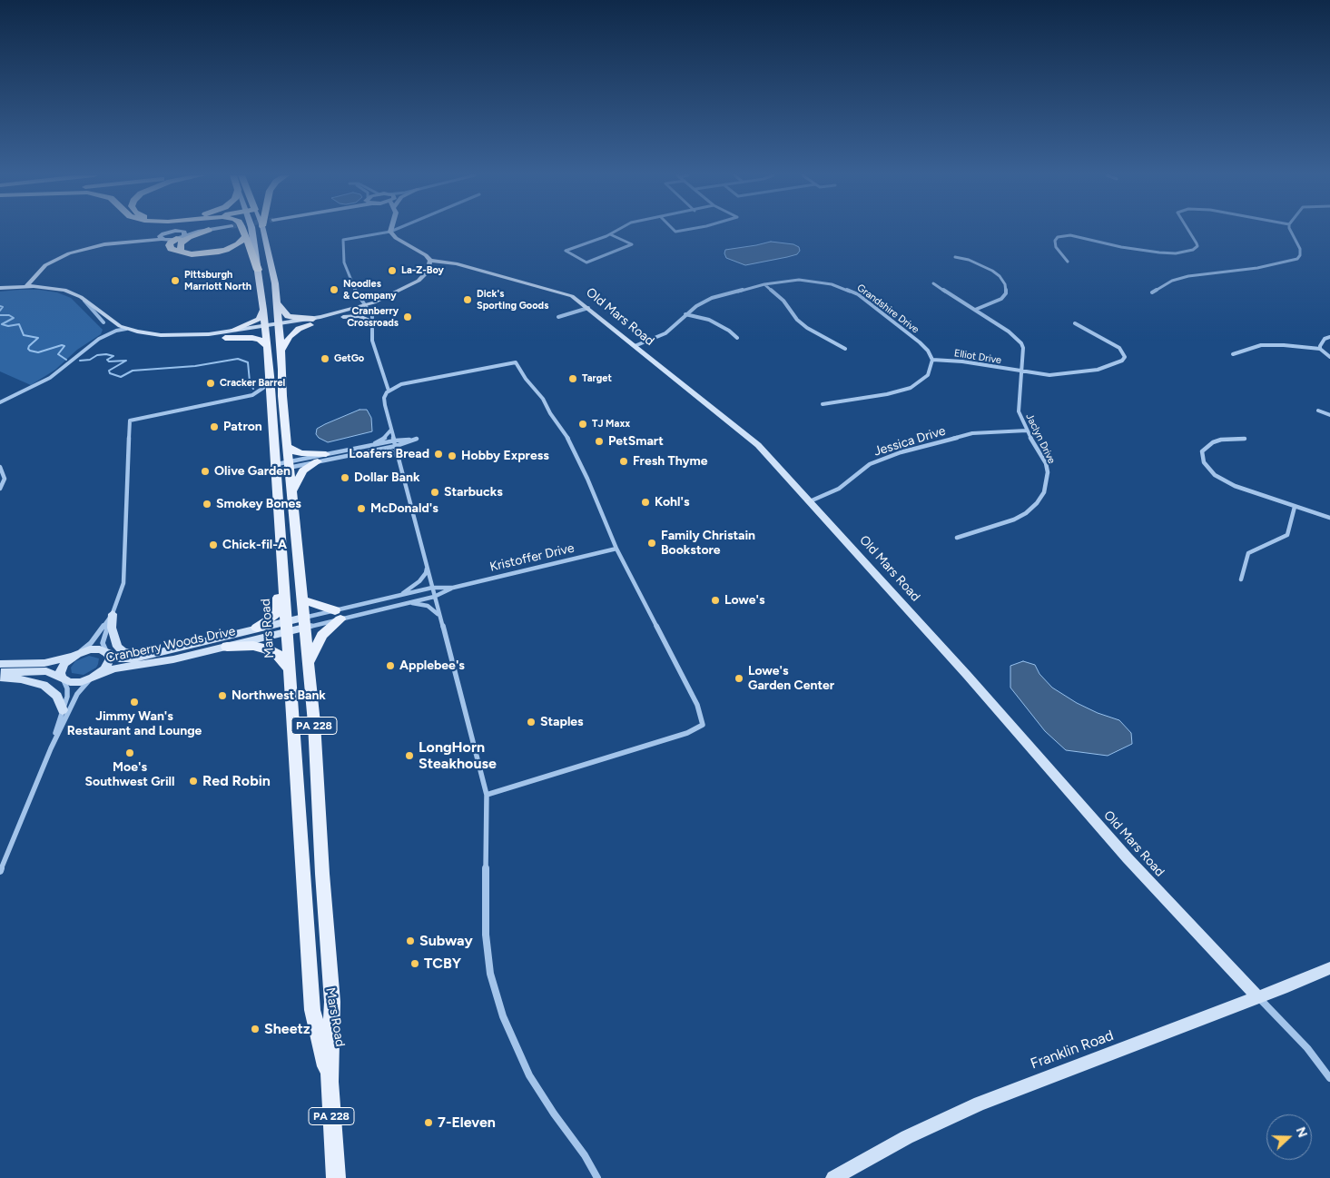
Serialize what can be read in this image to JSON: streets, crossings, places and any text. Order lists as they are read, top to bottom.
{
  "streets": {
    "main road": ["Mars Road", "PA 228"],
    "street": [
      "Grandshire Drive",
      "Old Mars Road",
      "Elliot Drive",
      "Jaclyn Drive",
      "Jessica Drive",
      "Kristoffer Drive",
      "Cranberry Woods Drive",
      "Franklin Road"
    ]
  },
  "crossings": [
    ["Grandshire Drive", "Old Mars Road"],
    ["Grandshire Drive", "Elliot Drive"],
    ["Old Mars Road", "Jessica Drive"],
    ["Old Mars Road", "Franklin Road"],
    ["Elliot Drive", "Jaclyn Drive"],
    ["Jaclyn Drive", "Jessica Drive"],
    ["Kristoffer Drive", "Mars Road"],
    ["Kristoffer Drive", "Cranberry Woods Drive"],
    ["Mars Road", "Cranberry Woods Drive"]
  ],
  "places": [
    "La-Z-Boy",
    "Pittsburgh Marriott North",
    "Noodles & Company",
    "Dick's Sporting Goods",
    "Cranberry Crossroads",
    "GetGo",
    "Target",
    "Cracker Barrel",
    "TJ Maxx",
    "Patron",
    "PetSmart",
    "Loafers Bread",
    "Hobby Express",
    "Fresh Thyme",
    "Olive Garden",
    "Dollar Bank",
    "Starbucks",
    "Kohl's",
    "Smokey Bones",
    "McDonald's",
    "Family Christain Bookstore",
    "Chick-fil-A",
    "Lowe's",
    "Applebee's",
    "Lowe's Garden Center",
    "Northwest Bank",
    "Jimmy Wan's Restaurant and Lounge",
    "Staples",
    "Moe's Southwest Grill",
    "LongHorn Steakhouse",
    "Red Robin",
    "Subway",
    "TCBY",
    "Sheetz",
    "7-Eleven"
  ],
  "north": "right"
}
